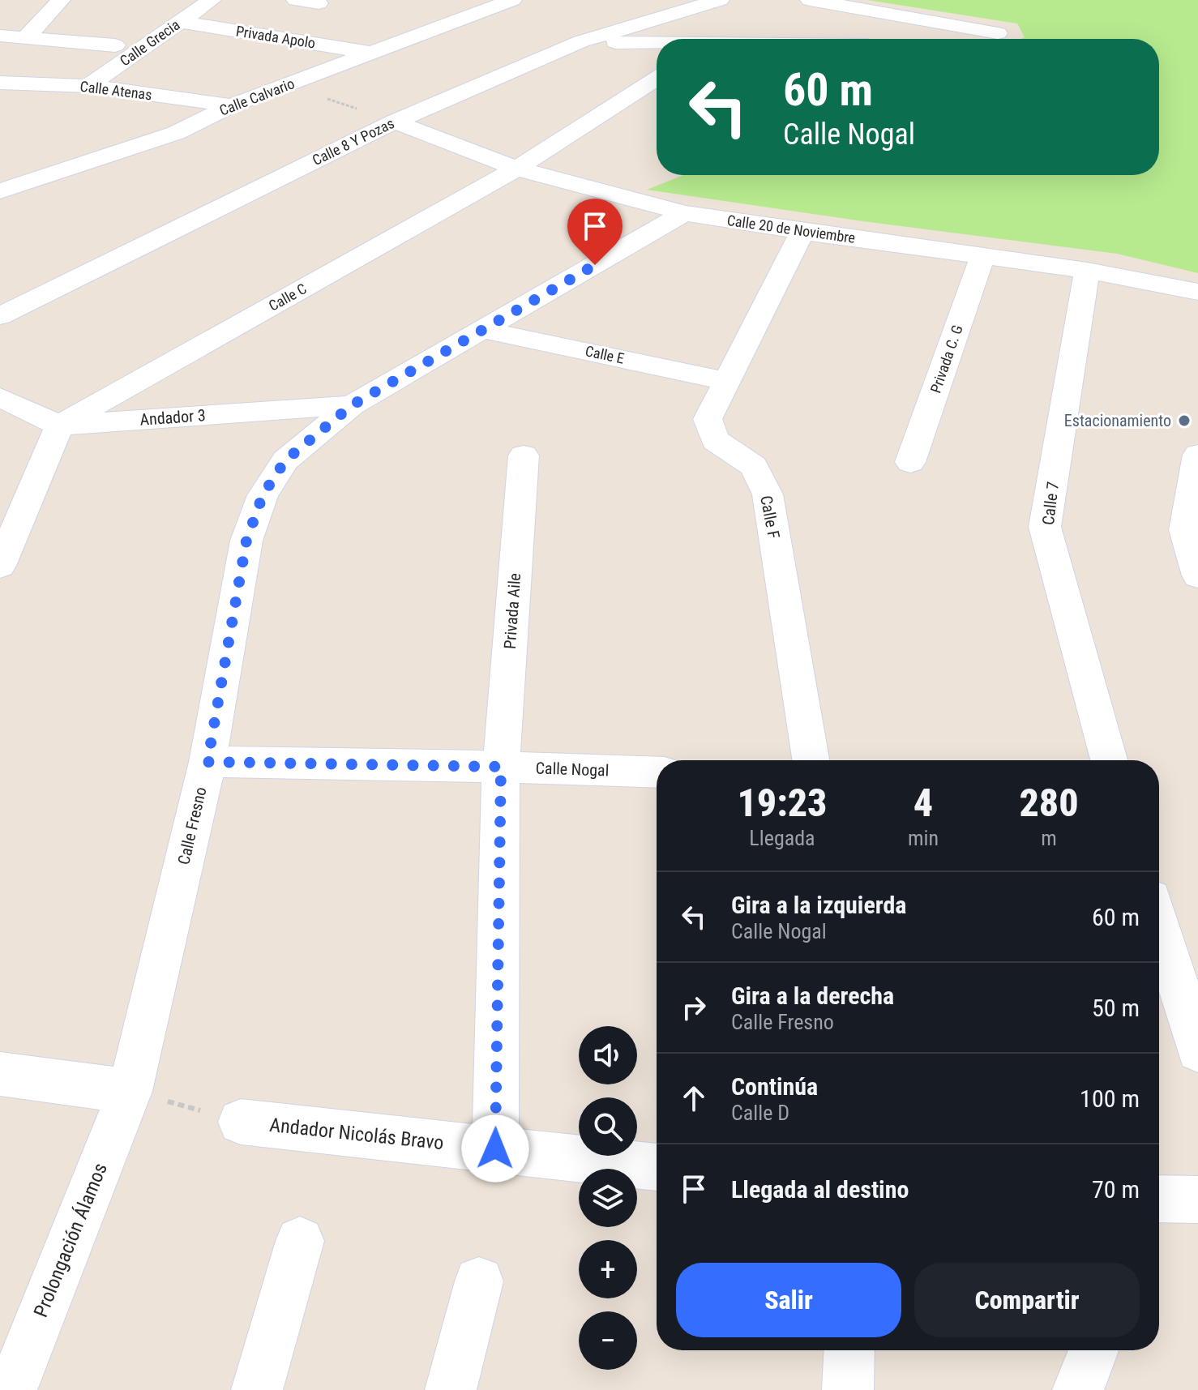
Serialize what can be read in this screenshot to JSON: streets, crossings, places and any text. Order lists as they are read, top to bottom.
{
  "streets": {
    "street": [
      "Privada Apolo",
      "Calle Grecia",
      "Calle Atenas",
      "Calle Calvario",
      "Calle 8 Y Pozas",
      "Calle 20 de Noviembre",
      "Calle C",
      "Calle E",
      "Privada C. G",
      "Andador 3",
      "Calle 7",
      "Calle F",
      "Privada Aile",
      "Calle Nogal",
      "Calle Fresno",
      "Andador Nicolás Bravo",
      "Prolongación Álamos"
    ]
  },
  "crossings": [
    ["Privada Apolo", "Calle Grecia"],
    ["Privada Apolo", "Calle Calvario"],
    ["Calle Grecia", "Calle Atenas"],
    ["Calle Atenas", "Calle Calvario"],
    ["Calle 8 Y Pozas", "Calle 20 de Noviembre"],
    ["Calle 20 de Noviembre", "Calle C"],
    ["Calle 20 de Noviembre", "Privada C. G"],
    ["Calle 20 de Noviembre", "Calle 7"],
    ["Calle 20 de Noviembre", "Calle F"],
    ["Calle 20 de Noviembre", "Calle Fresno"],
    ["Calle C", "Andador 3"],
    ["Calle E", "Calle F"],
    ["Calle E", "Calle Fresno"],
    ["Andador 3", "Calle Fresno"],
    ["Privada Aile", "Calle Nogal"],
    ["Privada Aile", "Andador Nicolás Bravo"],
    ["Calle Nogal", "Calle Fresno"],
    ["Calle Fresno", "Prolongación Álamos"]
  ],
  "places": ["Estacionamiento"],
  "page": {
    "turn": ["60 m", "Calle Nogal"],
    "eta": [
      "19:23",
      "Llegada",
      "4",
      "min",
      "280",
      "m"
    ],
    "list": [
      {
        "name": "Gira a la izquierda",
        "note": "Calle Nogal",
        "value": "60 m"
      },
      {
        "name": "Gira a la derecha",
        "note": "Calle Fresno",
        "value": "50 m"
      },
      {
        "name": "Continúa",
        "note": "Calle D",
        "value": "100 m"
      },
      {
        "name": "Llegada al destino",
        "value": "70 m"
      }
    ],
    "map_buttons": ["+", "−"],
    "buttons": ["Salir", "Compartir"]
  }
}
